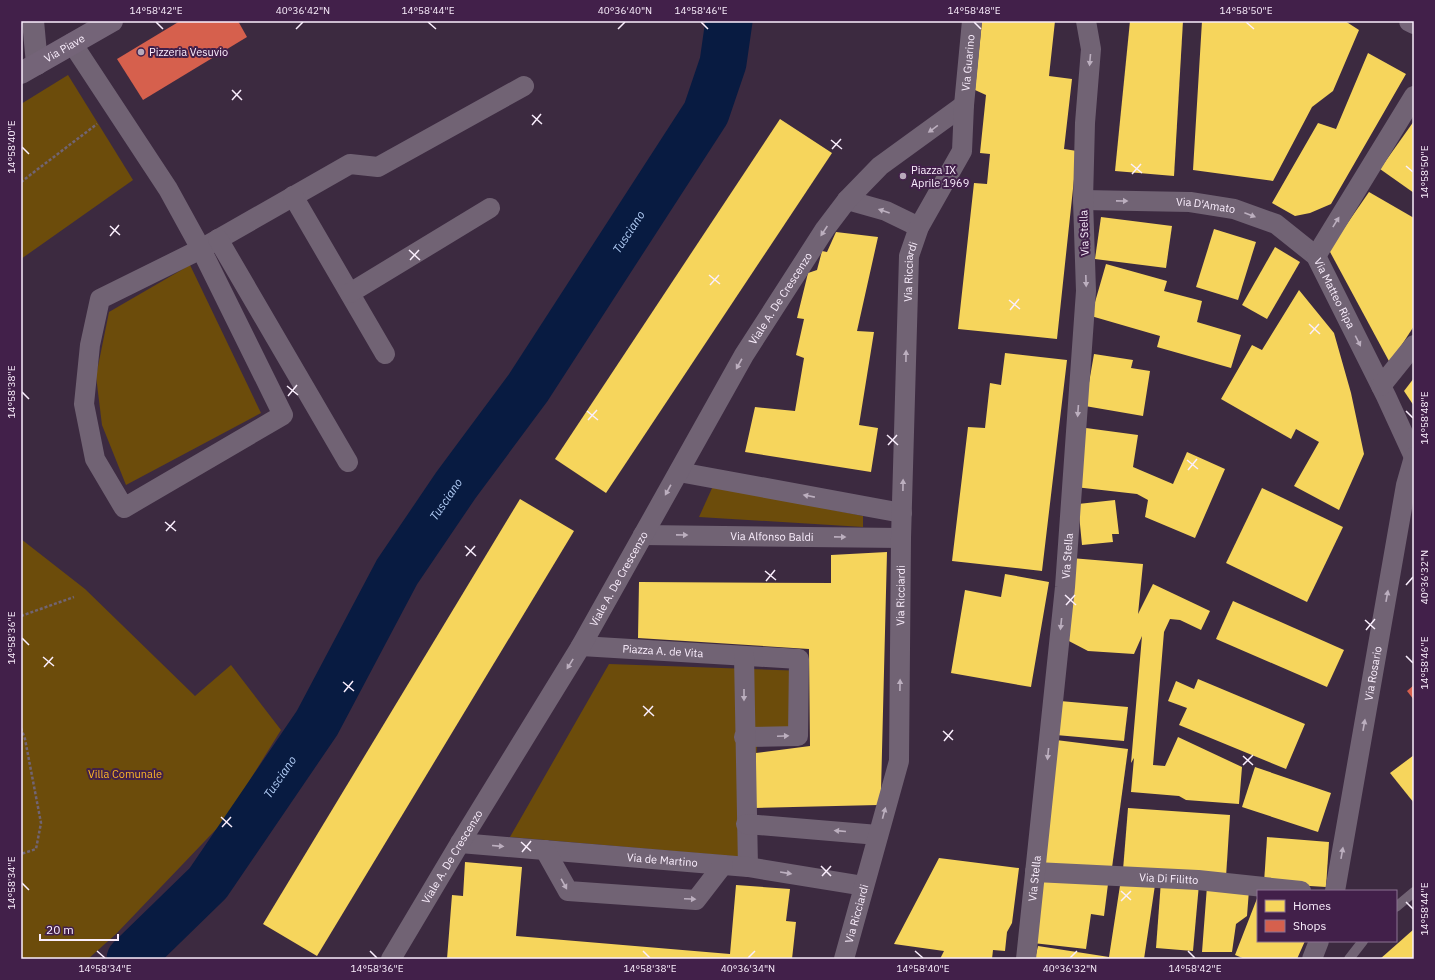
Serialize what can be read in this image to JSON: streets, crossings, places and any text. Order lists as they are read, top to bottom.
{
  "streets": {
    "main road": ["Via Piave"],
    "street": [
      "Via Guarino",
      "Via D'Amato",
      "Via Stella",
      "Via Ricciardi",
      "Via Matteo Ripa",
      "Viale A. De Crescenzo",
      "Via Alfonso Baldi",
      "Piazza A. de Vita",
      "Via Rosario",
      "Via de Martino",
      "Via Di Filitto"
    ]
  },
  "crossings": [
    ["Via Guarino", "Via Ricciardi"],
    ["Via Guarino", "Viale A. De Crescenzo"],
    ["Via D'Amato", "Via Stella"],
    ["Via D'Amato", "Via Matteo Ripa"],
    ["Via Stella", "Via Di Filitto"],
    ["Via Ricciardi", "Via Alfonso Baldi"],
    ["Via Ricciardi", "Via de Martino"],
    ["Via Matteo Ripa", "Via Rosario"],
    ["Viale A. De Crescenzo", "Via Alfonso Baldi"],
    ["Viale A. De Crescenzo", "Piazza A. de Vita"],
    ["Viale A. De Crescenzo", "Via de Martino"]
  ],
  "one_way": [
    "Via D'Amato",
    "Via Stella",
    "Via Ricciardi",
    "Viale A. De Crescenzo",
    "Via Rosario"
  ],
  "water": ["Tusciano"],
  "parks": ["Villa Comunale"],
  "places": ["Pizzeria Vesuvio", "Piazza IX Aprile 1969"],
  "legend": ["Homes", "Shops"],
  "scale_bar": "20 m",
  "coordinates": [
    "14°58'42\"E",
    "40°36'42\"N",
    "14°58'44\"E",
    "40°36'40\"N",
    "14°58'46\"E",
    "14°58'48\"E",
    "14°58'50\"E",
    "14°58'40\"E",
    "14°58'38\"E",
    "40°36'32\"N",
    "14°58'36\"E",
    "14°58'34\"E",
    "40°36'34\"N"
  ]
}
